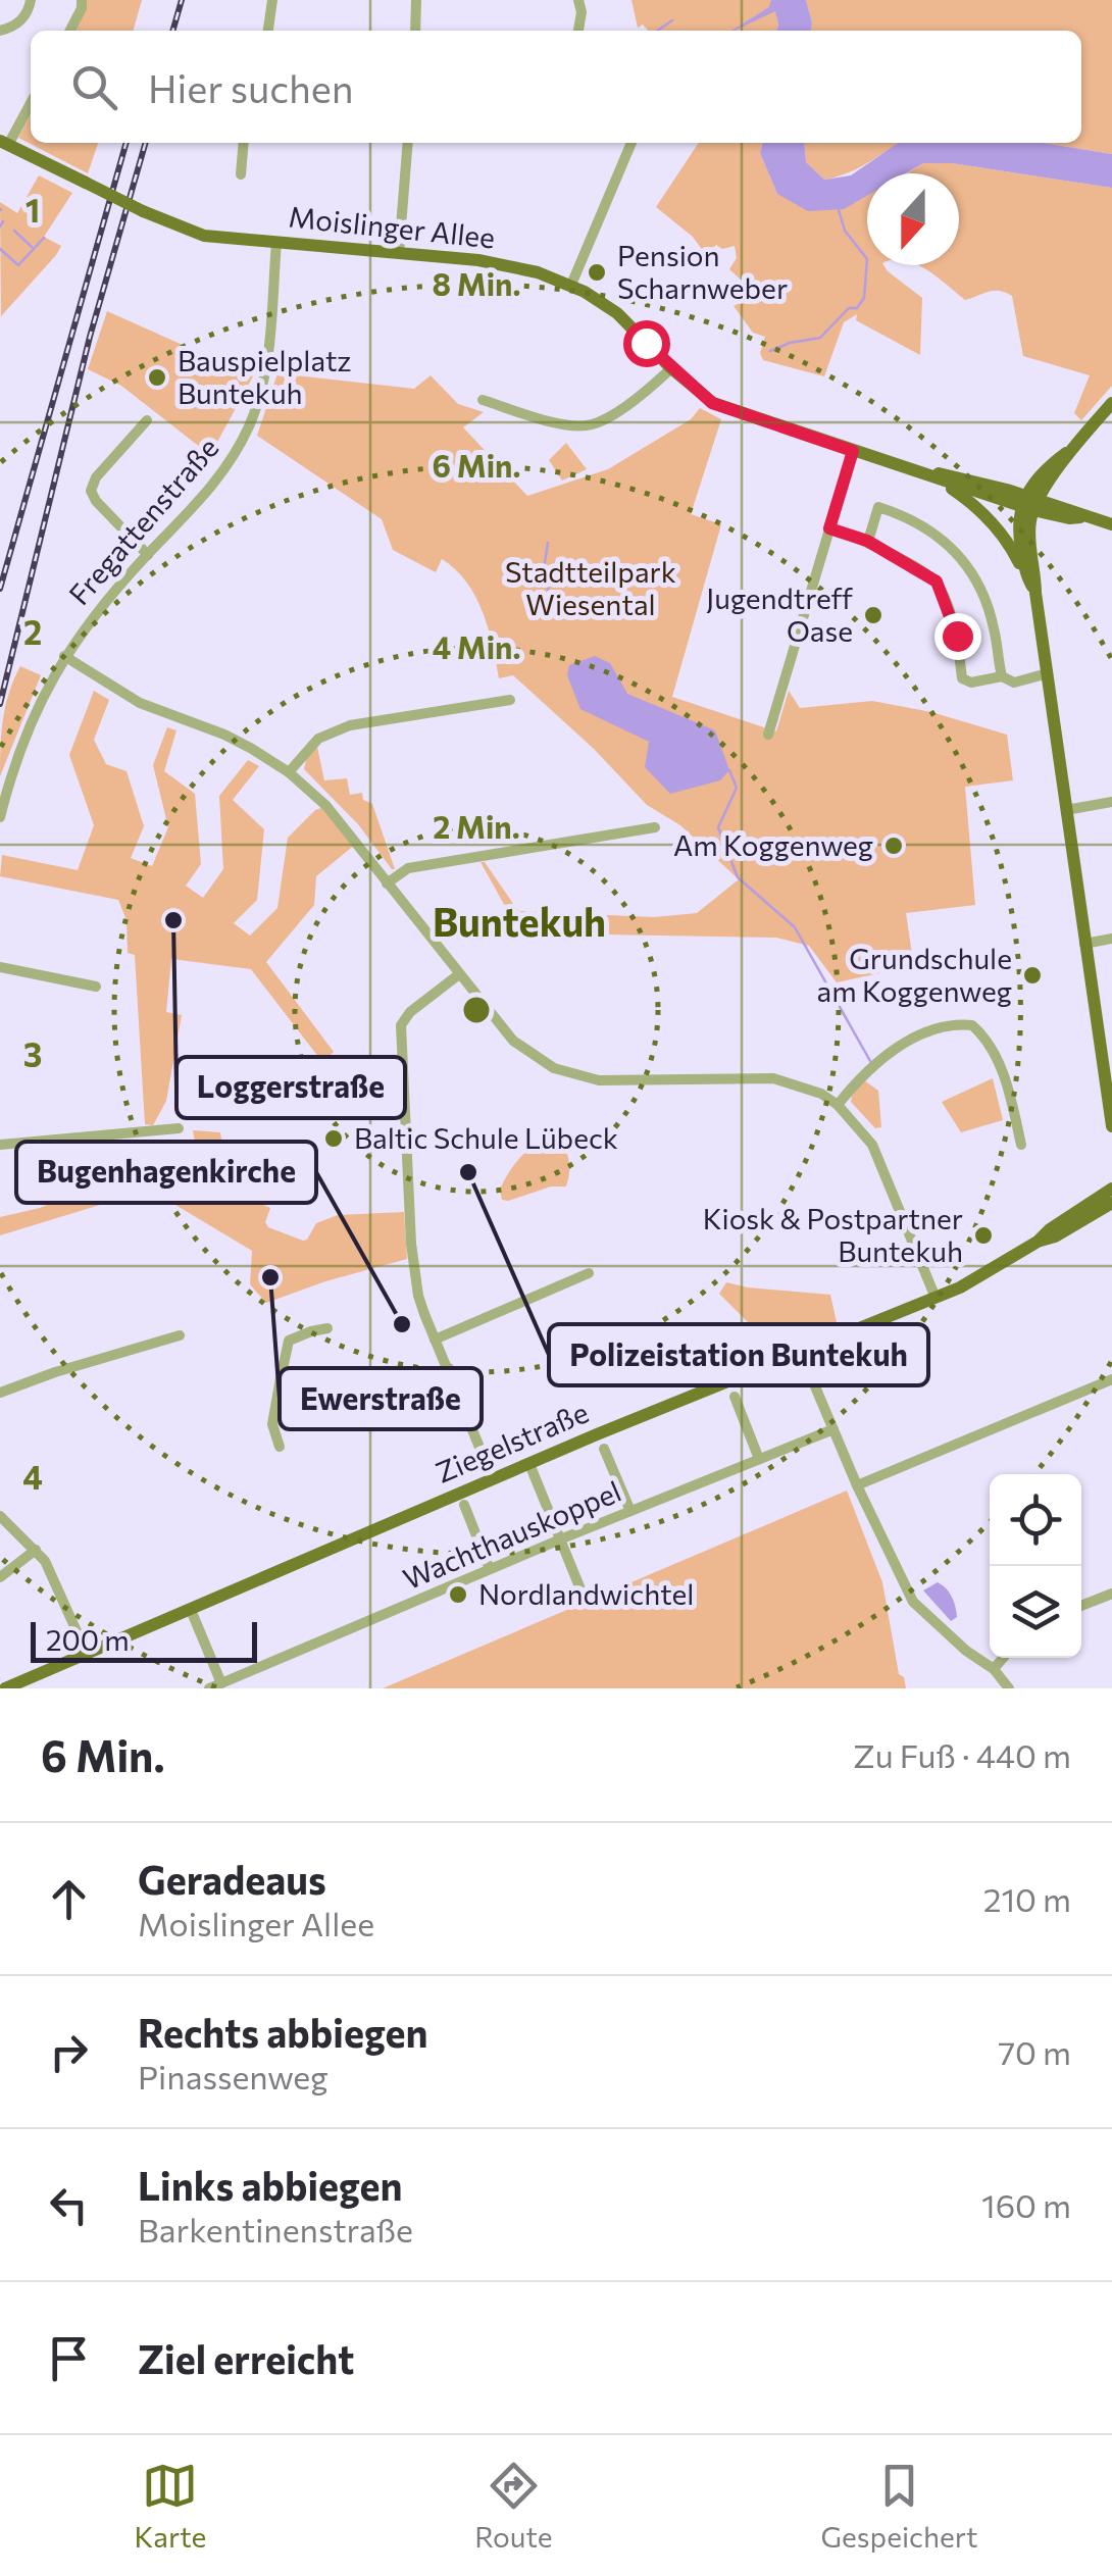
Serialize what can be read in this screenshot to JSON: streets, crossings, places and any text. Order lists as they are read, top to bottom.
{
  "streets": {
    "main road": ["Moislinger Allee", "Ziegelstraße"],
    "street": ["Fregattenstraße", "Wachthauskoppel"]
  },
  "crossings": [
    ["Moislinger Allee", "Fregattenstraße"]
  ],
  "districts": ["Buntekuh"],
  "parks": ["Stadtteilpark Wiesental"],
  "places": [
    "Pension Scharnweber",
    "Bauspielplatz Buntekuh",
    "Jugendtreff Oase",
    "Am Koggenweg",
    "Loggerstraße",
    "Grundschule am Koggenweg",
    "Baltic Schule Lübeck",
    "Polizeistation Buntekuh",
    "Kiosk & Postpartner Buntekuh",
    "Ewerstraße",
    "Bugenhagenkirche",
    "Nordlandwichtel"
  ],
  "scale_bar": "200 m",
  "north": "bottom",
  "page": {
    "search": "Hier suchen",
    "scale": "200 m",
    "heading": ["6 Min.", "Zu Fuß · 440 m"],
    "list": [
      ["Geradeaus", "Moislinger Allee", "210 m"],
      ["Rechts abbiegen", "Pinassenweg", "70 m"],
      ["Links abbiegen", "Barkentinenstraße", "160 m"],
      "Ziel erreicht"
    ],
    "nav": ["Karte", "Route", "Gespeichert"]
  },
  "grid": {
    "rows": [
      "1",
      "2",
      "3",
      "4"
    ]
  },
  "rings": [
    "8 Min.",
    "6 Min.",
    "4 Min.",
    "2 Min."
  ]
}
